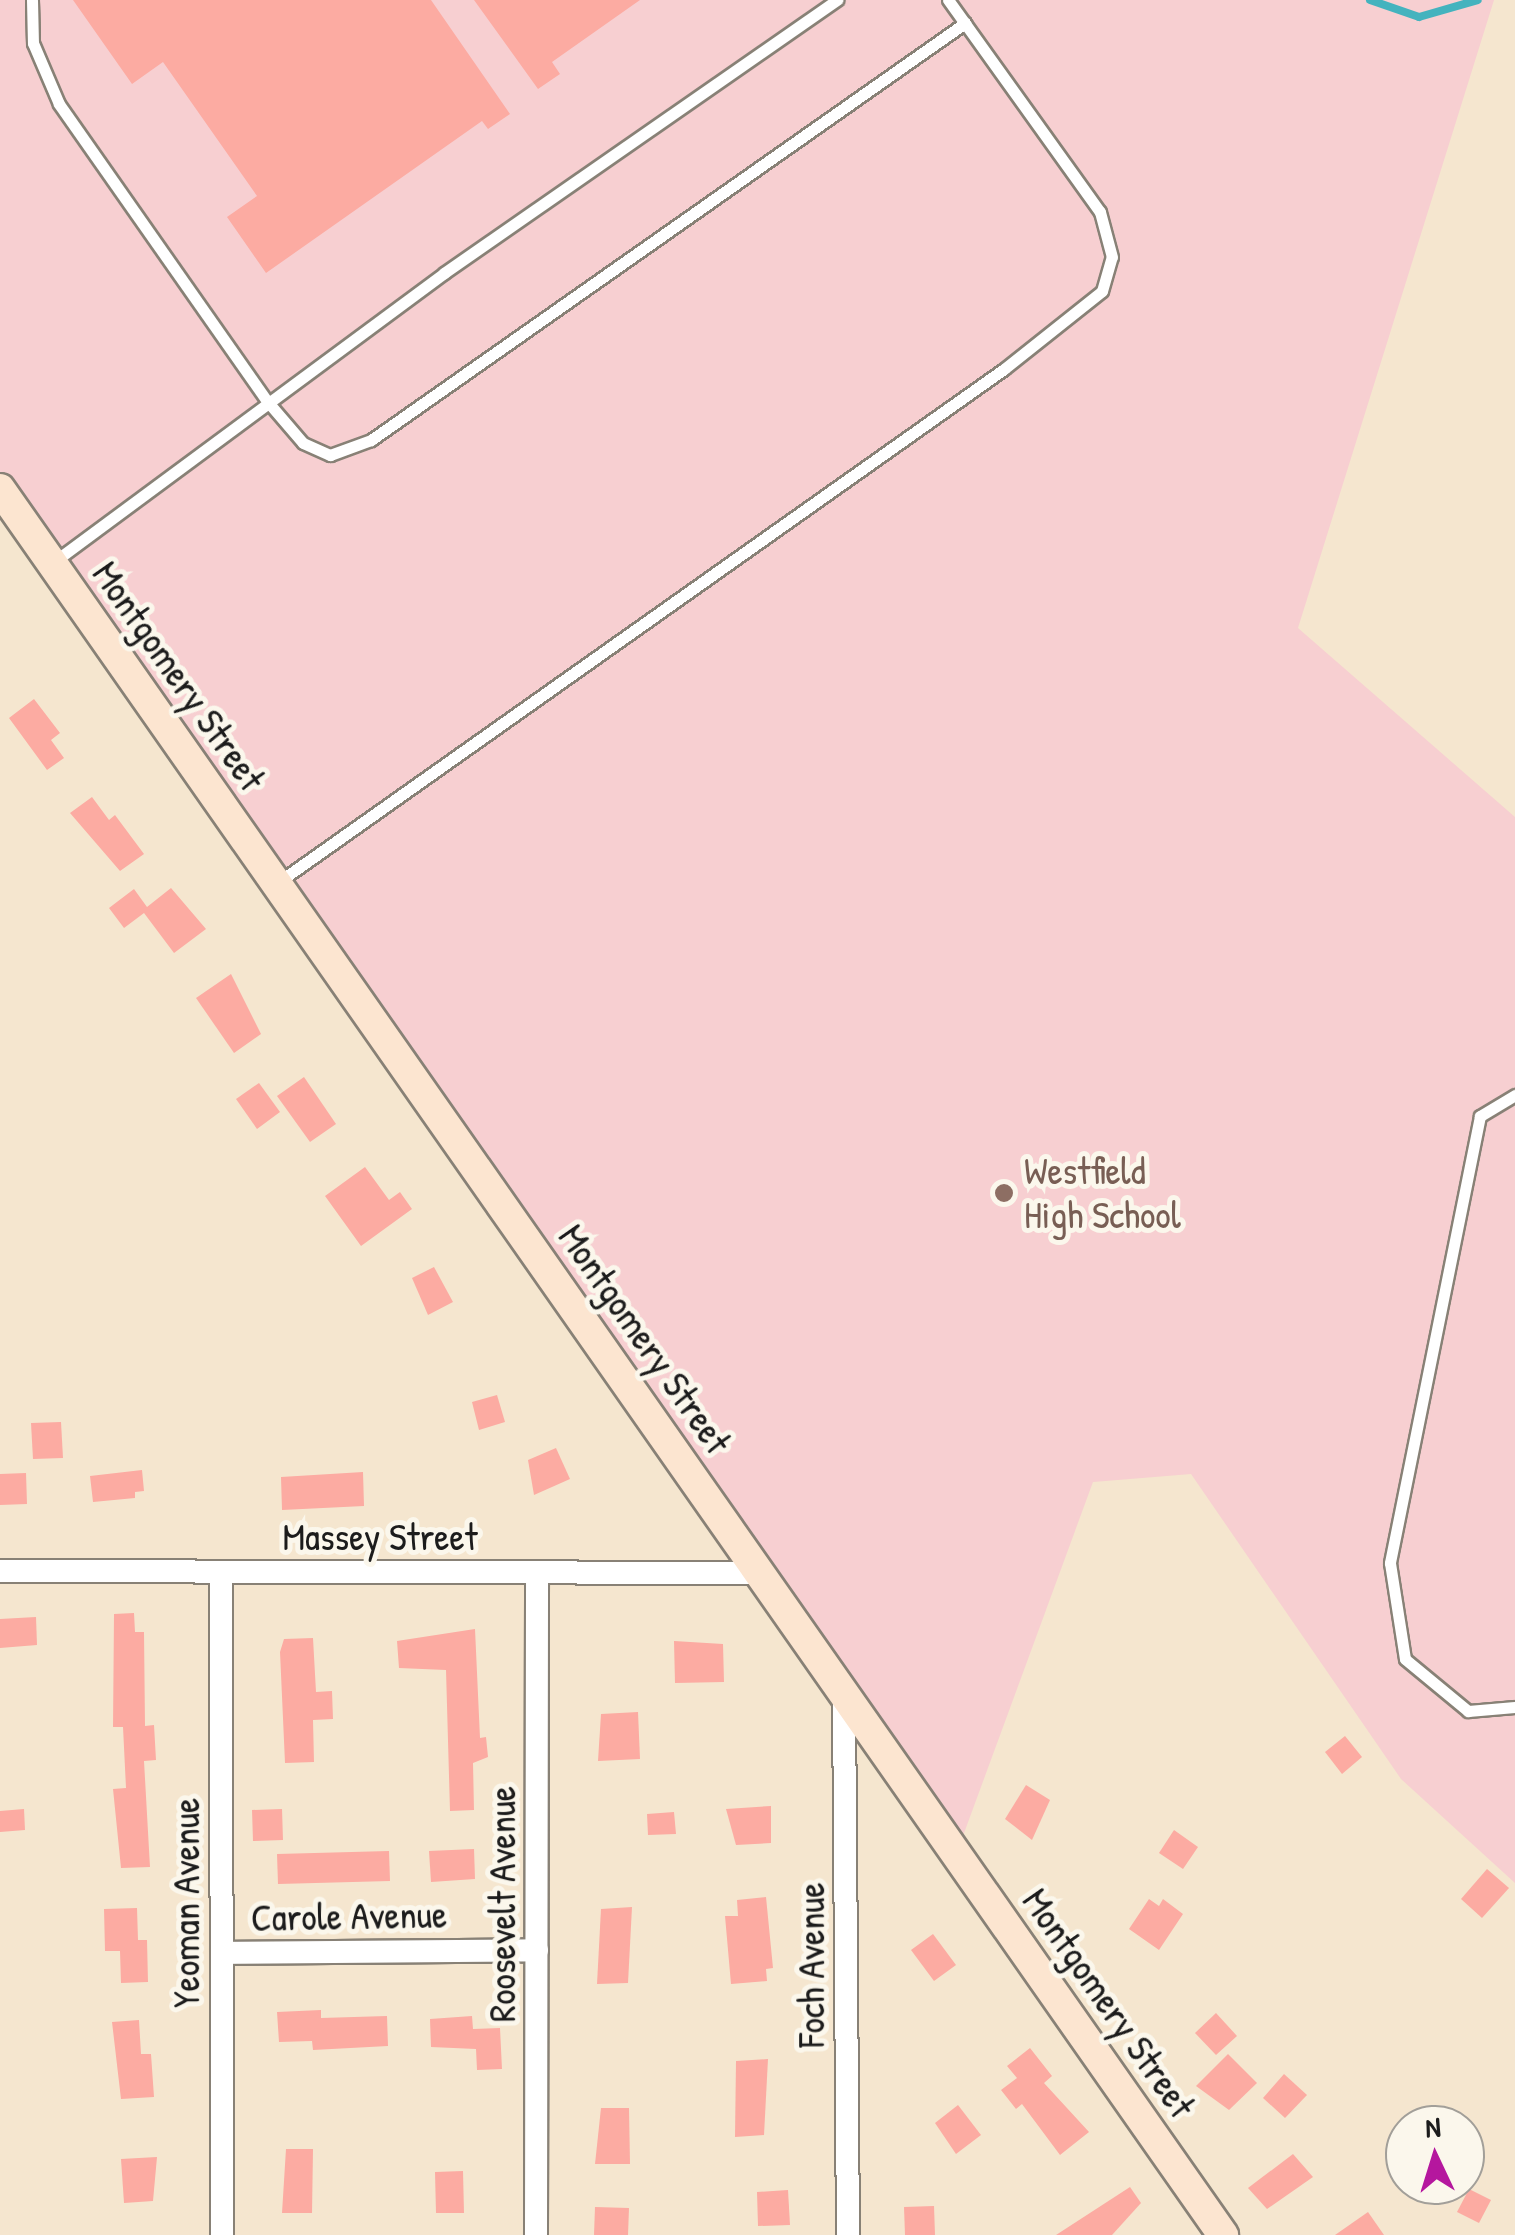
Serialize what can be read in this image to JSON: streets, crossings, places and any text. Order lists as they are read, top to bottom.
{
  "streets": {
    "main road": ["Montgomery Street"],
    "street": [
      "Massey Street",
      "Yeoman Avenue",
      "Roosevelt Avenue",
      "Carole Avenue",
      "Foch Avenue"
    ]
  },
  "crossings": [
    ["Montgomery Street", "Massey Street"],
    ["Montgomery Street", "Foch Avenue"],
    ["Massey Street", "Yeoman Avenue"],
    ["Massey Street", "Roosevelt Avenue"],
    ["Yeoman Avenue", "Carole Avenue"],
    ["Roosevelt Avenue", "Carole Avenue"]
  ],
  "places": ["Westfield High School"],
  "north": "top"
}
